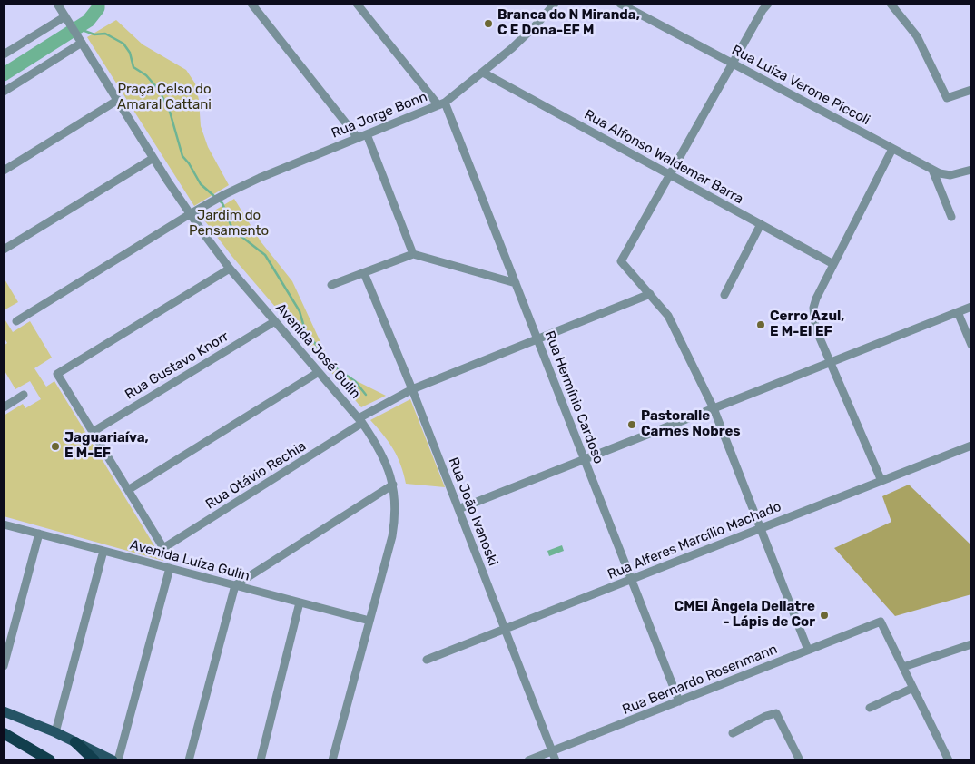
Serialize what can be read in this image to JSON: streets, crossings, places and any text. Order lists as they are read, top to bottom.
{
  "streets": {
    "street": [
      "Rua Luíza Verone Piccoli",
      "Rua Jorge Bonn",
      "Rua Alfonso Waldemar Barra",
      "Avenida José Gulin",
      "Rua Gustavo Knorr",
      "Rua Hermínio Cardoso",
      "Rua Otávio Rechia",
      "Rua João Ivanoski",
      "Rua Alferes Marcílio Machado",
      "Avenida Luíza Gulin",
      "Rua Bernardo Rosenmann"
    ]
  },
  "crossings": [
    ["Rua Jorge Bonn", "Rua Alfonso Waldemar Barra"],
    ["Rua Jorge Bonn", "Avenida José Gulin"],
    ["Rua Jorge Bonn", "Rua Hermínio Cardoso"],
    ["Avenida José Gulin", "Rua Gustavo Knorr"],
    ["Avenida José Gulin", "Rua Otávio Rechia"],
    ["Avenida José Gulin", "Avenida Luíza Gulin"],
    ["Rua Hermínio Cardoso", "Rua Otávio Rechia"],
    ["Rua Hermínio Cardoso", "Rua Alferes Marcílio Machado"],
    ["Rua Hermínio Cardoso", "Rua Bernardo Rosenmann"],
    ["Rua Otávio Rechia", "Rua João Ivanoski"],
    ["Rua João Ivanoski", "Rua Alferes Marcílio Machado"],
    ["Rua João Ivanoski", "Rua Bernardo Rosenmann"]
  ],
  "parks": ["Praça Celso do Amaral Cattani", "Jardim do Pensamento"],
  "places": [
    "Branca do N Miranda, C E Dona-EF M",
    "Cerro Azul, E M-EI EF",
    "Pastoralle Carnes Nobres",
    "Jaguariaíva, E M-EF",
    "CMEI Ângela Dellatre - Lápis de Cor"
  ]
}
